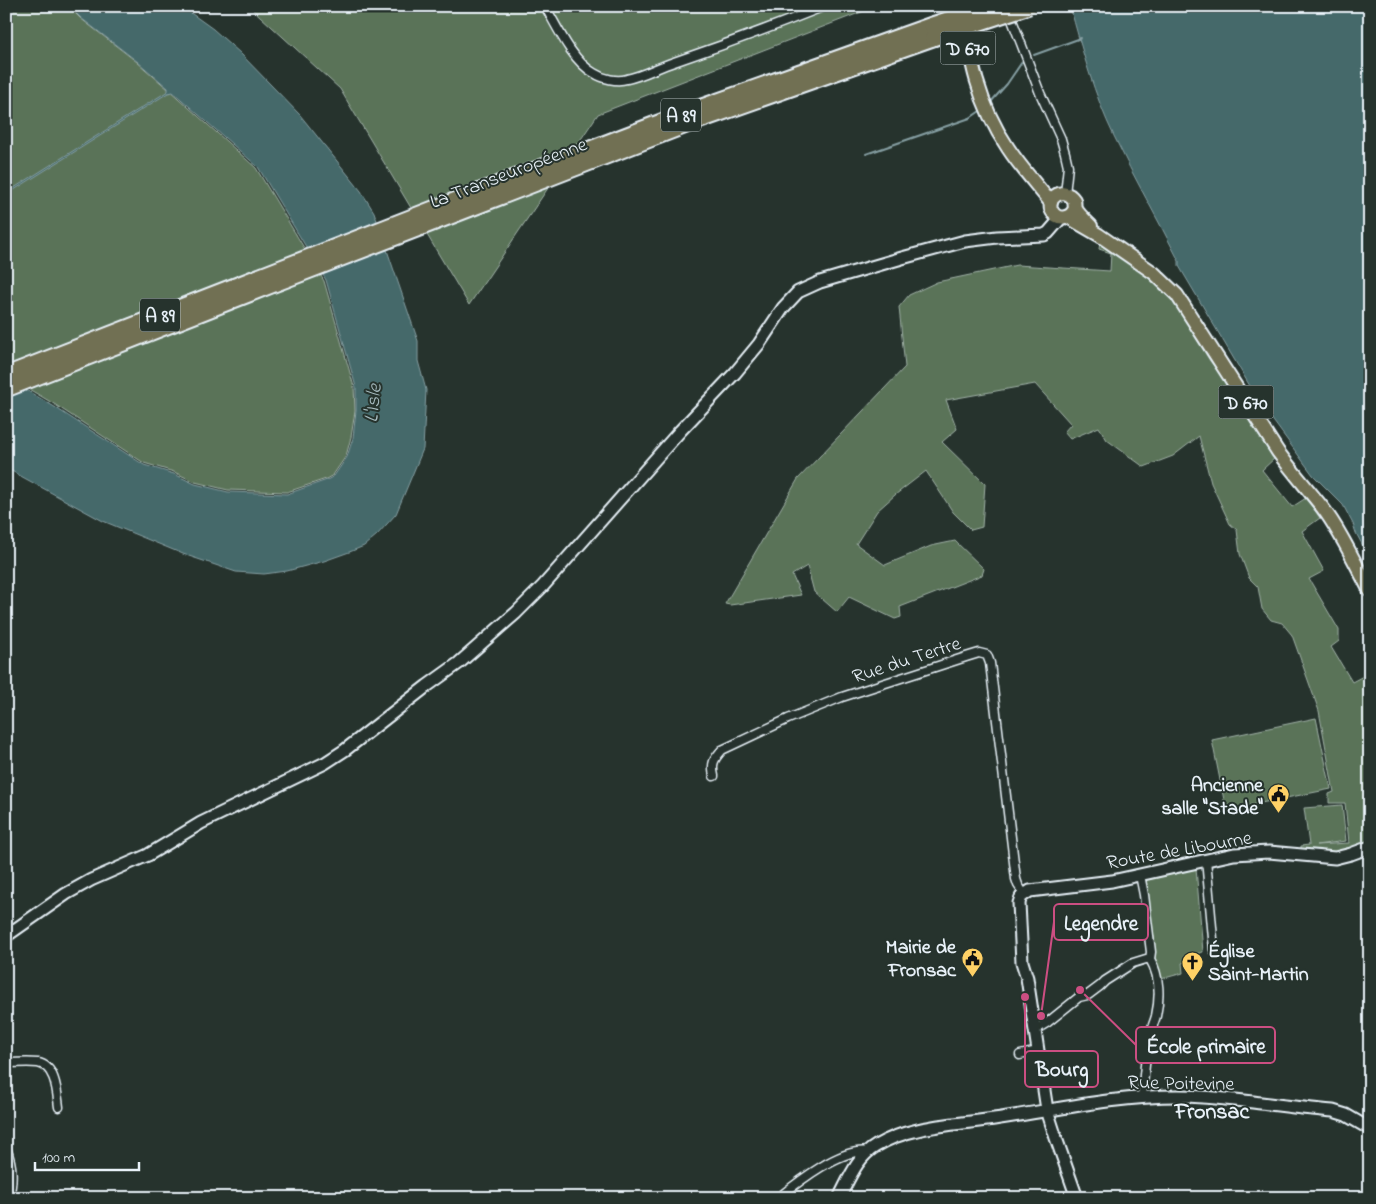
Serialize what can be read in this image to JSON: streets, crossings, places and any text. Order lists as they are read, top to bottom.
{
  "streets": {
    "highway": ["A 89", "La Transeuropéenne"],
    "main road": ["D 670"],
    "street": ["Rue du Tertre", "Route de Libourne", "Rue Poitevine"]
  },
  "crossings": [
    ["Rue du Tertre", "Route de Libourne"]
  ],
  "districts": ["Fronsac"],
  "water": ["L'Isle"],
  "places": {
    "public building": ["Ancienne salle \"Stade\"", "Mairie de Fronsac"],
    "church": ["Église Saint-Martin"],
    "other": ["École primaire", "Bourg", "Legendre"]
  },
  "scale_bar": "100 m"
}
